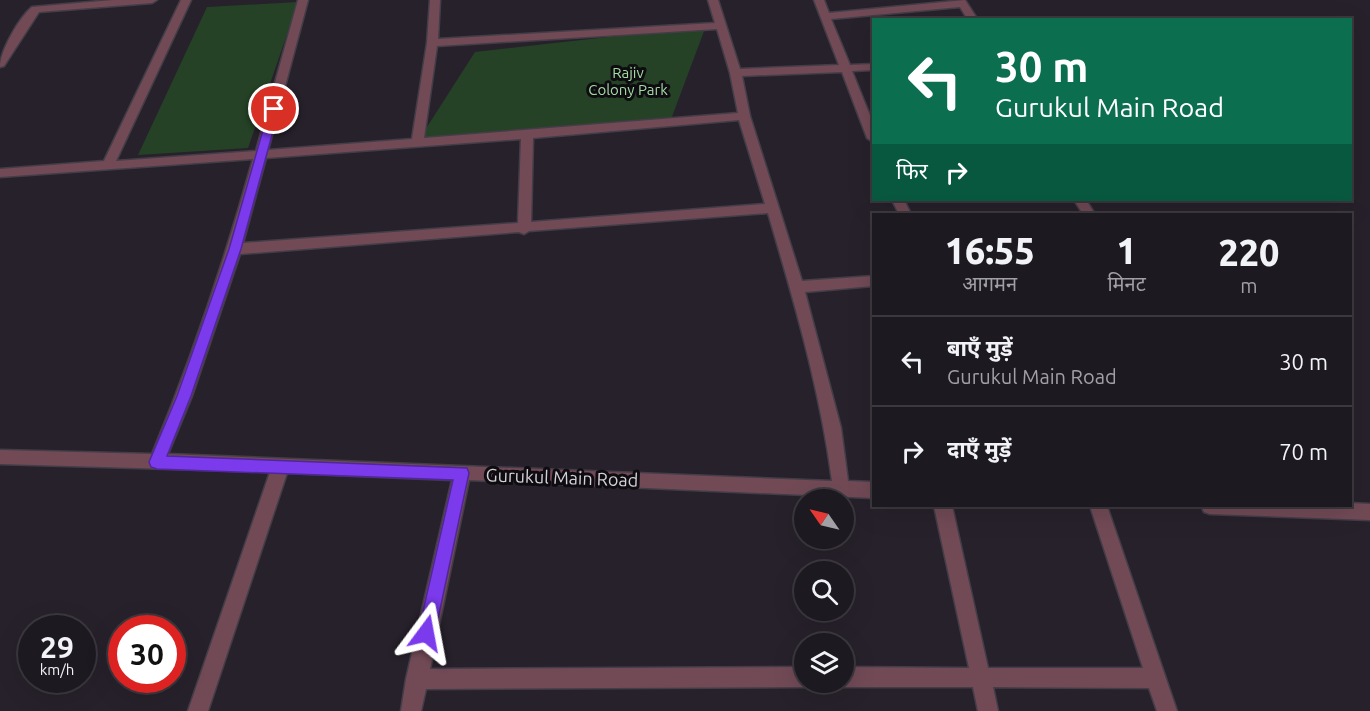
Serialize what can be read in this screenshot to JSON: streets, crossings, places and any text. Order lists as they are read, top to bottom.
{
  "streets": {
    "street": ["Gurukul Main Road"]
  },
  "parks": ["Rajiv Colony Park"],
  "north": "top left",
  "page": {
    "turn": ["30 m", "Gurukul Main Road"],
    "then": "फिर",
    "eta": [
      "16:55",
      "आगमन",
      "1",
      "मिनट",
      "220",
      "m"
    ],
    "list": [
      {
        "name": "बाएँ मुड़ें",
        "note": "Gurukul Main Road",
        "value": "30 m"
      },
      {
        "name": "दाएँ मुड़ें",
        "value": "70 m"
      }
    ],
    "speed": "29 km/h",
    "limit": "30"
  }
}
